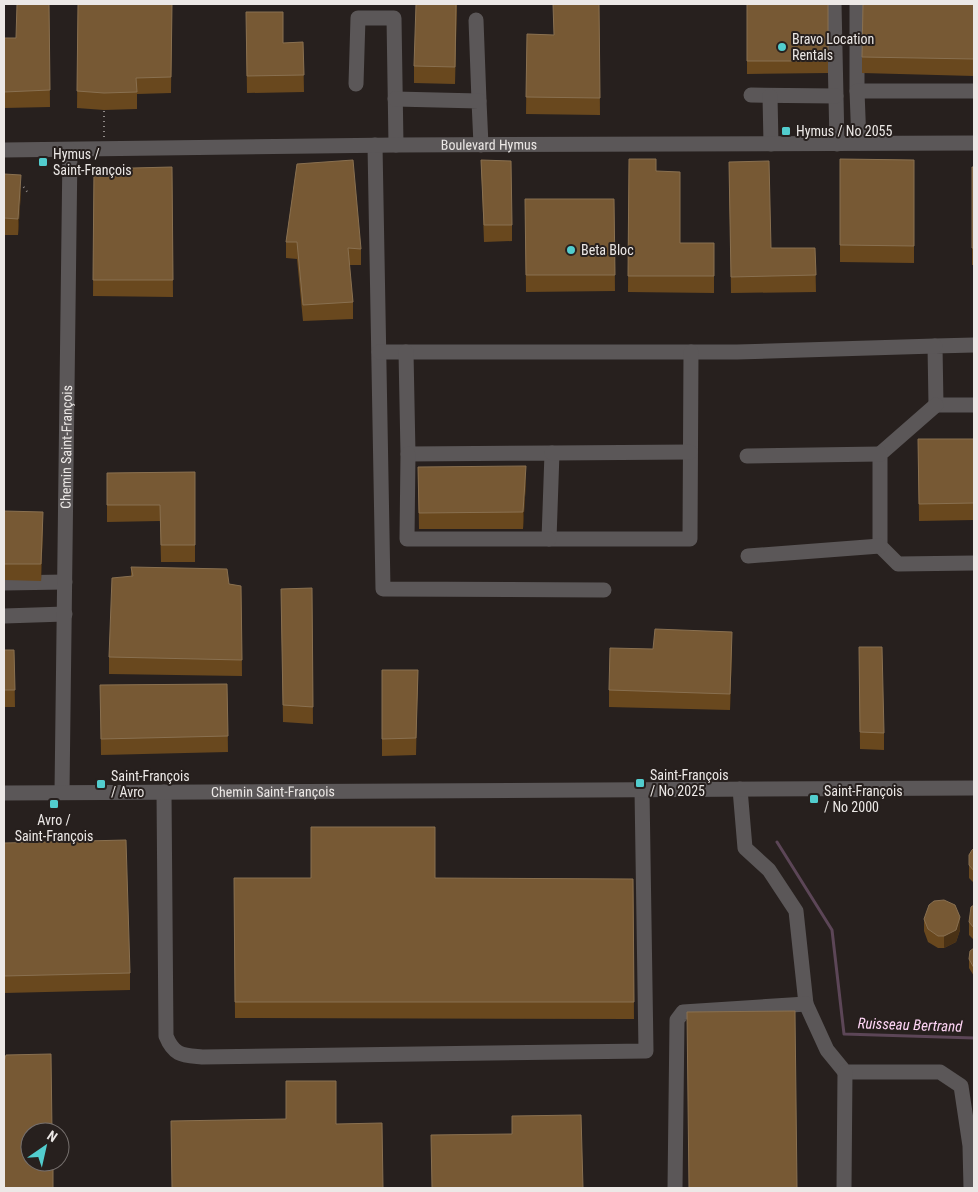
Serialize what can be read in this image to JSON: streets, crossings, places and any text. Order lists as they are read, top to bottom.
{
  "streets": {
    "street": ["Boulevard Hymus", "Chemin Saint-François"]
  },
  "crossings": [
    ["Boulevard Hymus", "Chemin Saint-François"]
  ],
  "water": ["Ruisseau Bertrand"],
  "places": {
    "other": ["Bravo Location Rentals", "Beta Bloc"],
    "transit": [
      "Hymus / No 2055",
      "Hymus / Saint-François",
      "Saint-François / No 2025",
      "Saint-François / Avro",
      "Saint-François / No 2000",
      "Avro / Saint-François"
    ]
  },
  "north": "top right"
}
